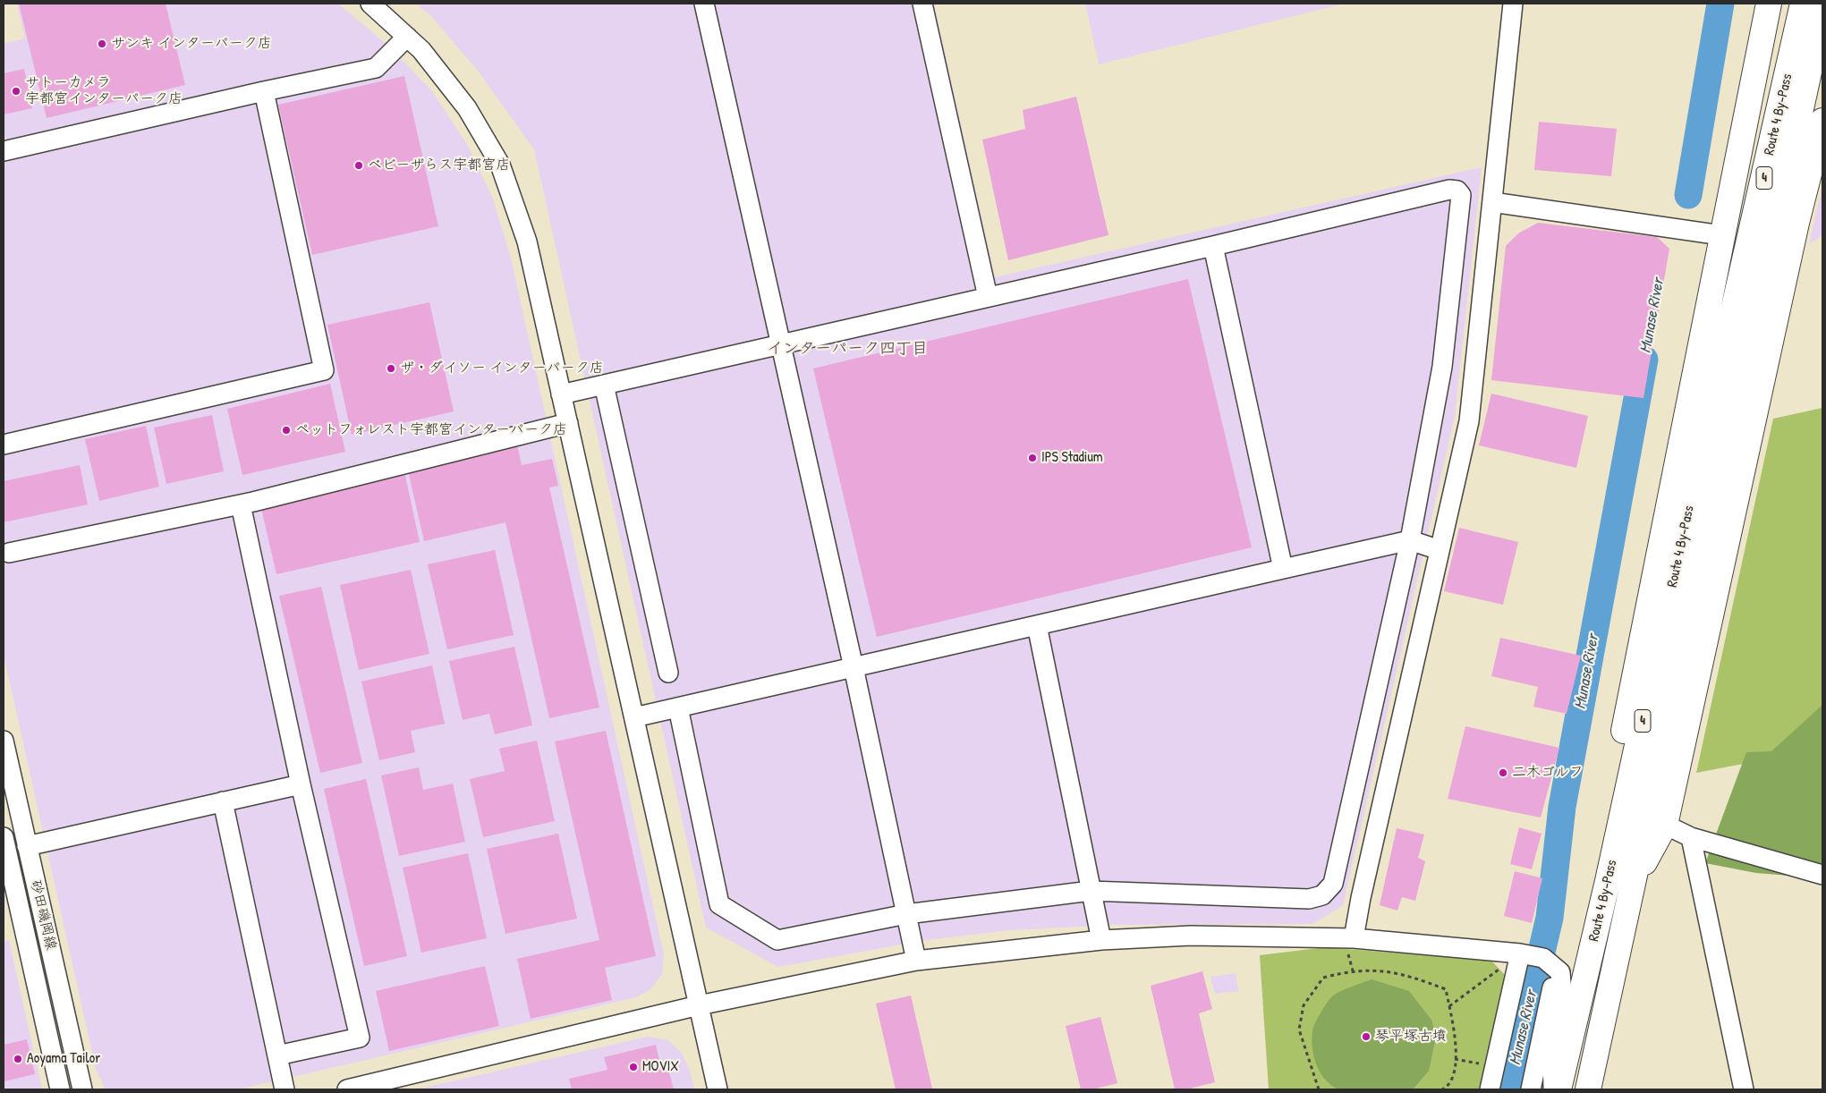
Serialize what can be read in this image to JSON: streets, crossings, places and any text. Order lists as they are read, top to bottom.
{
  "streets": {
    "highway": ["Route 4 By-Pass", "4"],
    "street": ["砂田磯岡線"]
  },
  "districts": ["インターパーク四丁目"],
  "water": ["Munase River"],
  "places": [
    "サンキ インターパーク店",
    "サトーカメラ 宇都宮インターパーク店",
    "ベビーザらス宇都宮店",
    "ザ・ダイソー インターパーク店",
    "ペットフォレスト宇都宮インターパーク店",
    "IPS Stadium",
    "二木ゴルフ",
    "琴平塚古墳",
    "Aoyama Tailor",
    "MOVIX"
  ]
}
